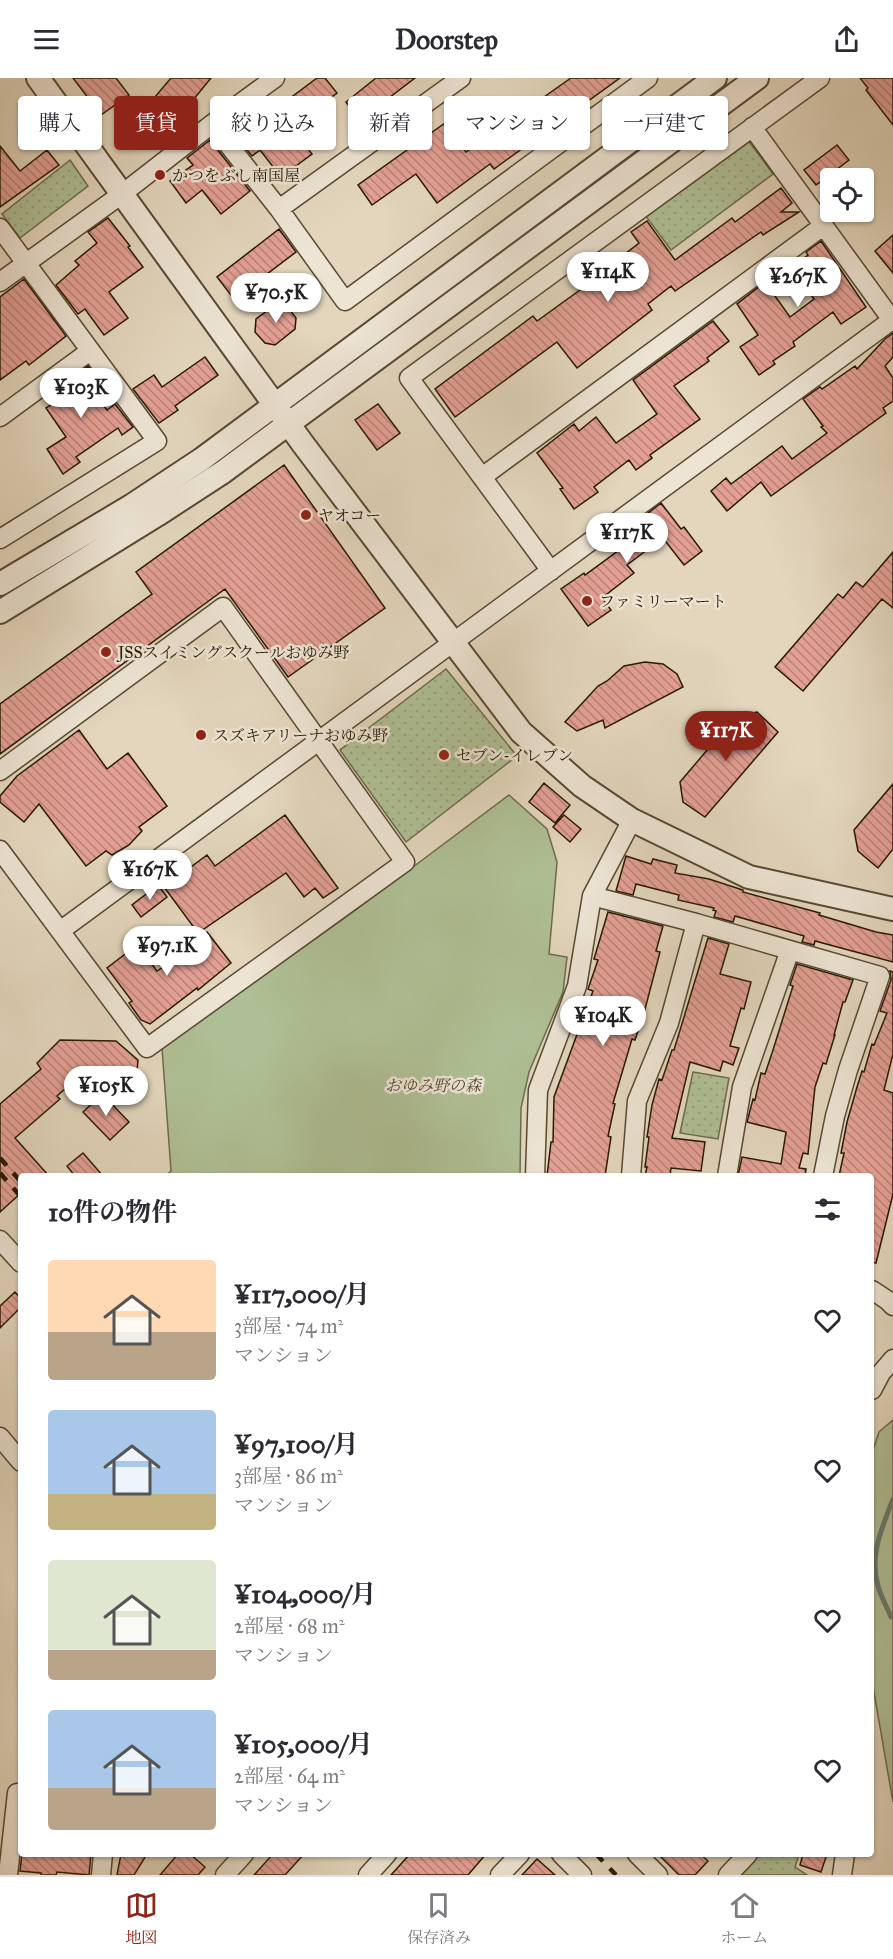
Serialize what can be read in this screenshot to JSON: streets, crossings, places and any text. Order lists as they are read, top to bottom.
{
  "parks": ["おゆみ野の森"],
  "places": [
    "かつをぶし南国屋",
    "ヤオコー",
    "ファミリーマート",
    "JSSスイミングスクールおゆみ野",
    "スズキアリーナおゆみ野",
    "セブン-イレブン"
  ],
  "page": {
    "header": "Doorstep",
    "chip": [
      "購入",
      "賃貸",
      "絞り込み",
      "新着",
      "マンション",
      "一戸建て"
    ],
    "price": [
      "¥114K",
      "¥267K",
      "¥70.5K",
      "¥103K",
      "¥117K",
      "¥117K",
      "¥167K",
      "¥97.1K",
      "¥104K",
      "¥105K"
    ],
    "heading": "10件の物件",
    "list": [
      {
        "name": "¥117,000/月",
        "note": "3部屋 · 74 m² · マンション"
      },
      {
        "name": "¥97,100/月",
        "note": "3部屋 · 86 m² · マンション"
      },
      {
        "name": "¥104,000/月",
        "note": "2部屋 · 68 m² · マンション"
      },
      {
        "name": "¥105,000/月",
        "note": "2部屋 · 64 m² · マンション"
      }
    ],
    "tabs": ["地図", "保存済み", "ホーム"]
  }
}
